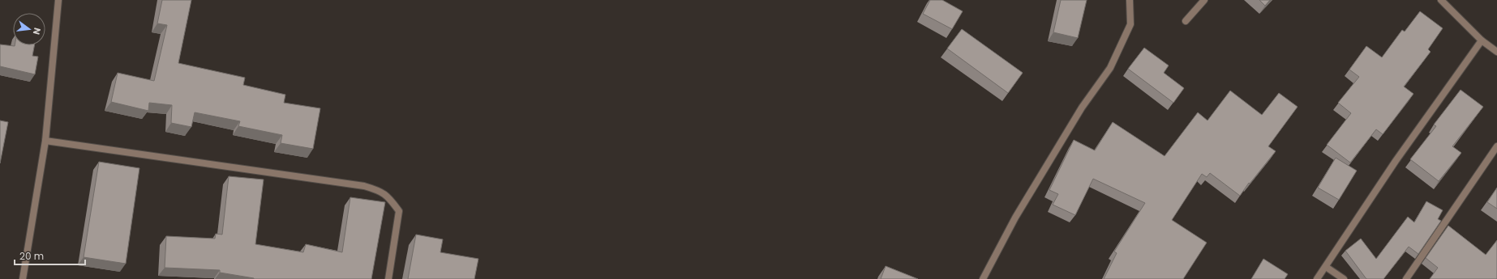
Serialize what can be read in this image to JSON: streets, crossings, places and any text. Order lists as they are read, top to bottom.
{
  "scale_bar": "20 m",
  "north": "right"
}
